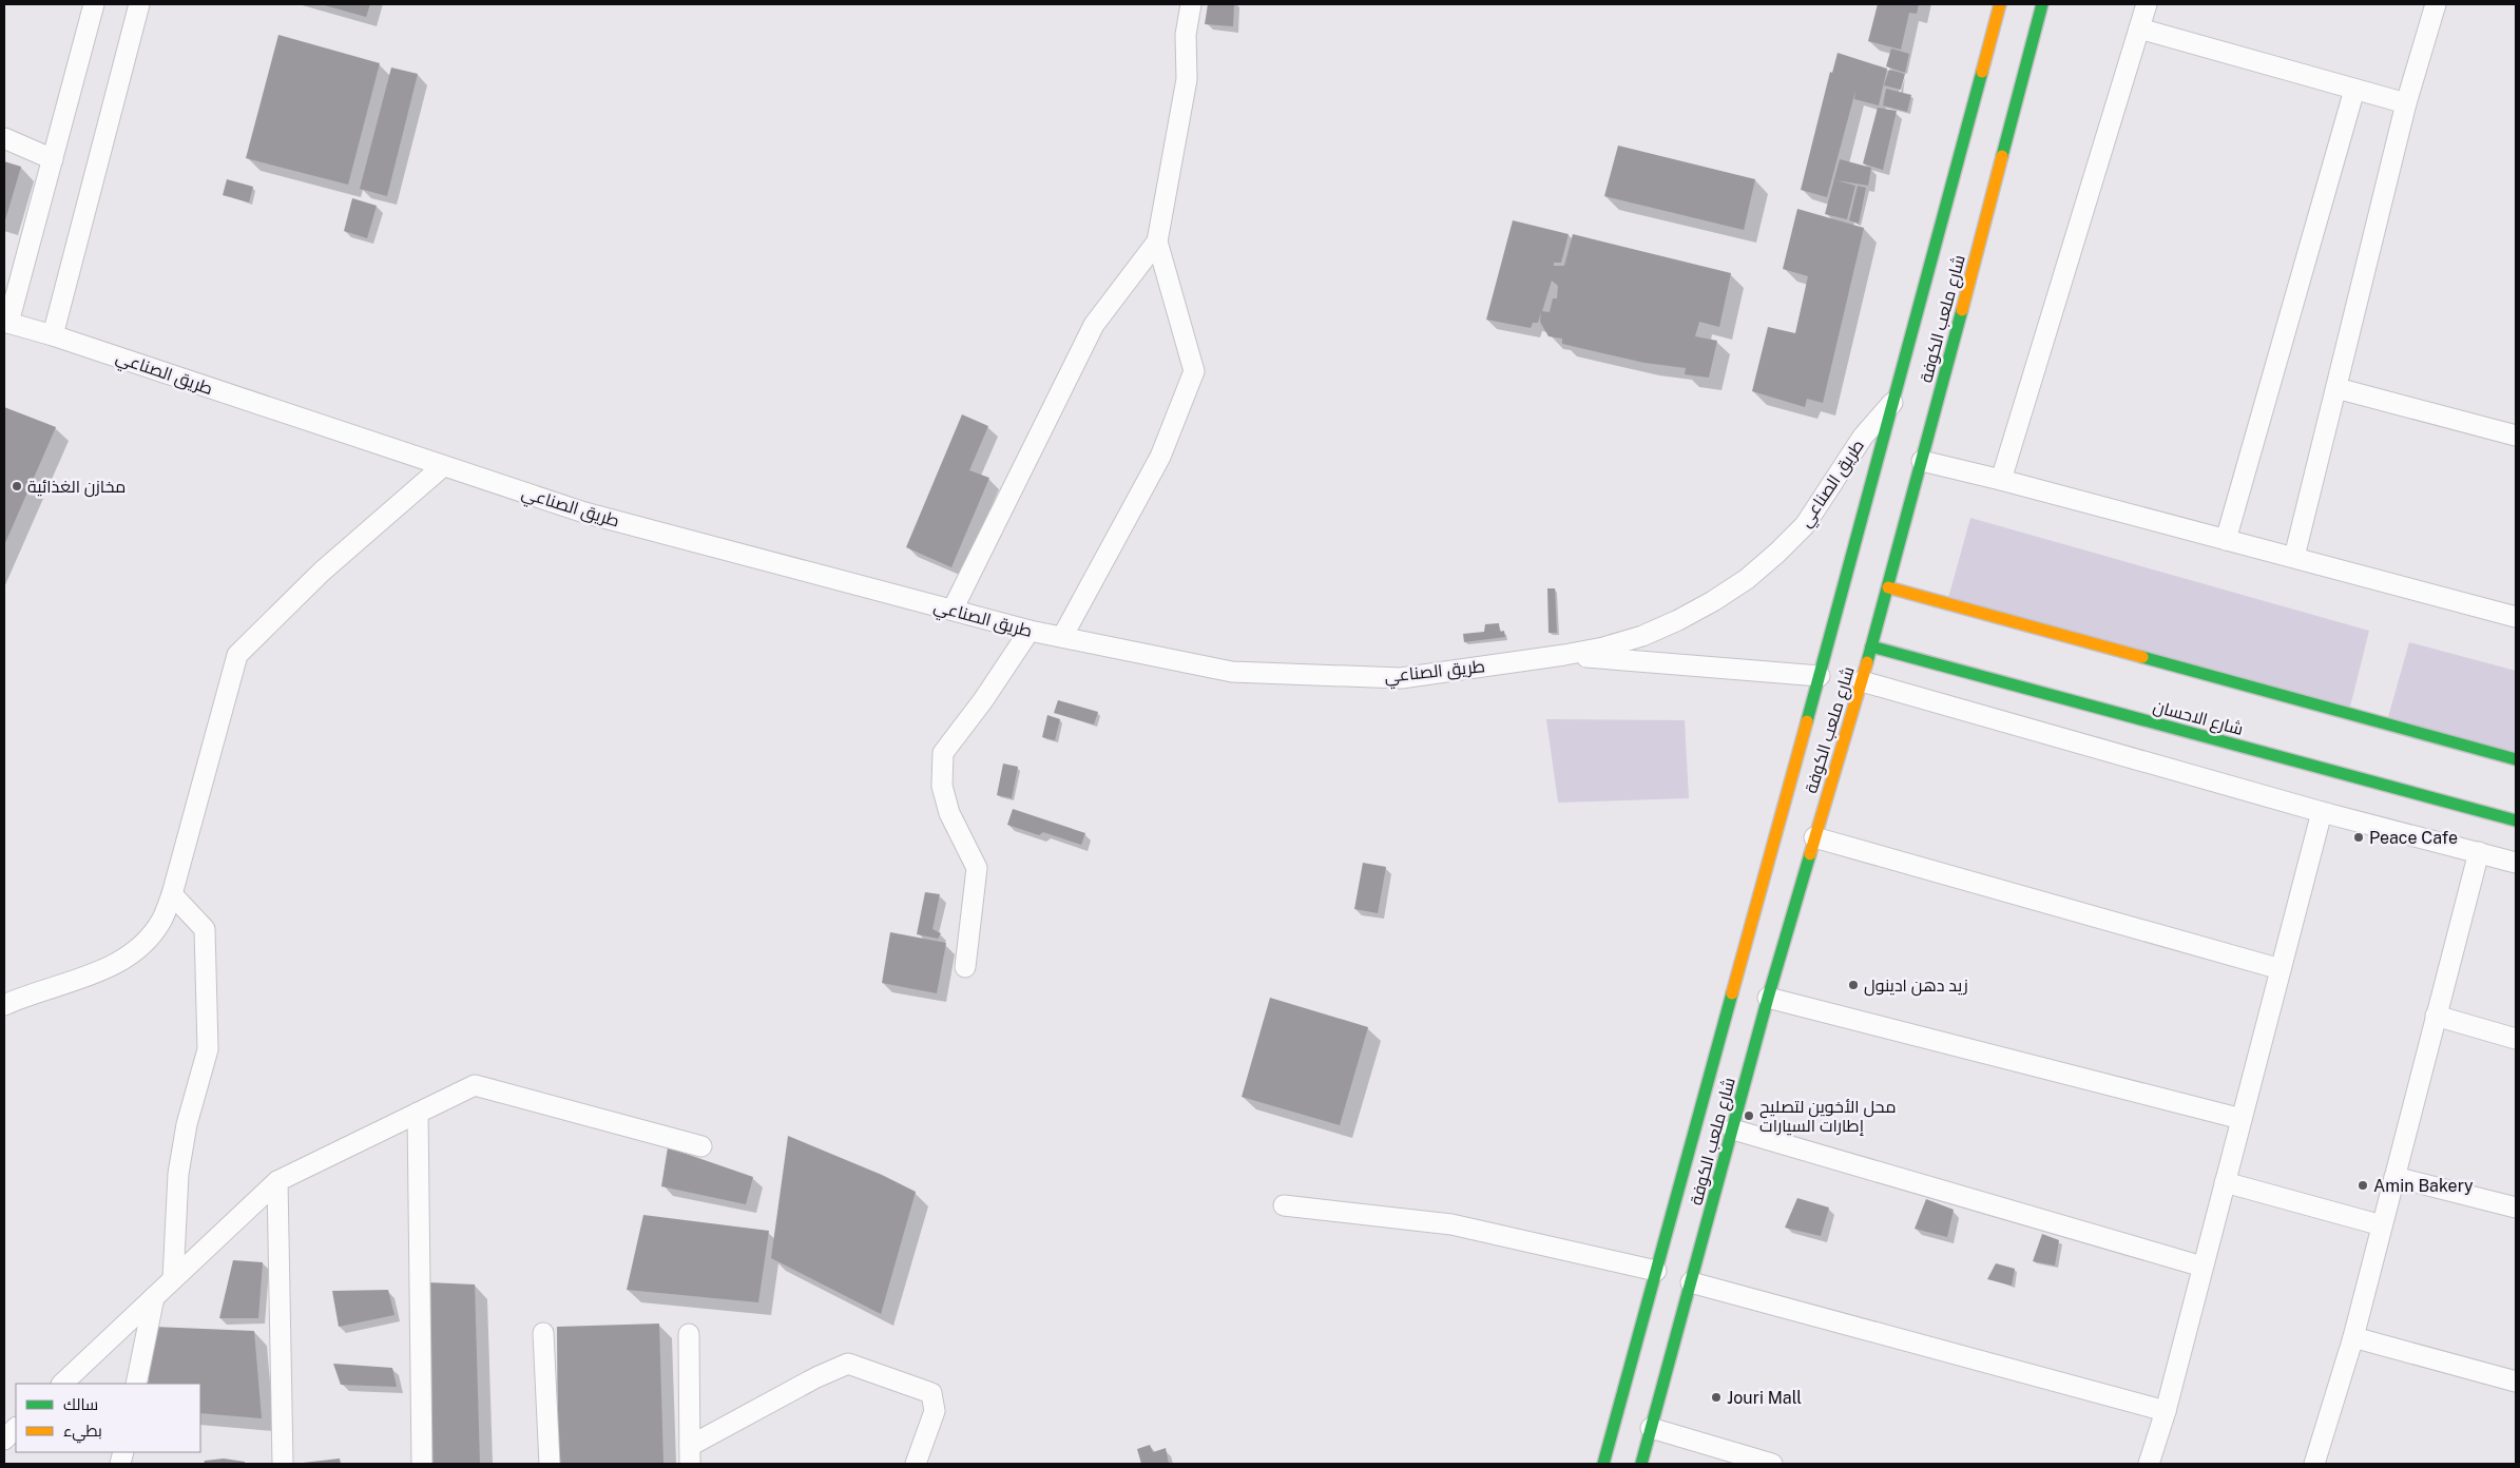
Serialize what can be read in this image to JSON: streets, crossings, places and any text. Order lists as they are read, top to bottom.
{
  "streets": {
    "main road": ["شارع ملعب الكوفة", "شارع الاحسان"],
    "street": ["طريق الصناعي"]
  },
  "crossings": [
    ["شارع ملعب الكوفة", "طريق الصناعي"],
    ["شارع ملعب الكوفة", "شارع الاحسان"]
  ],
  "places": [
    "مخازن الغذائية",
    "Peace Cafe",
    "زيد دهن ادينول",
    "محل الأخوين لتصليح إطارات السيارات",
    "Amin Bakery",
    "Jouri Mall"
  ],
  "legend": ["سالك", "بطيء"]
}
